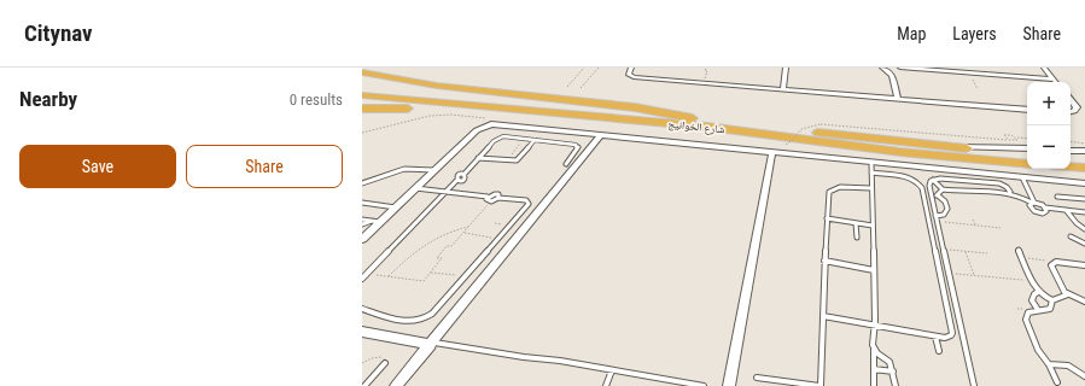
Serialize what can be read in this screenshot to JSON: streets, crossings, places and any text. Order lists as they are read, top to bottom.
{
  "streets": {
    "highway": ["شارع الخوانيج"]
  },
  "page": {
    "header": "Citynav",
    "nav": ["Map", "Layers", "Share"],
    "heading": ["Nearby", "0 results"],
    "map_buttons": ["+", "−"],
    "buttons": ["Save", "Share"]
  }
}
